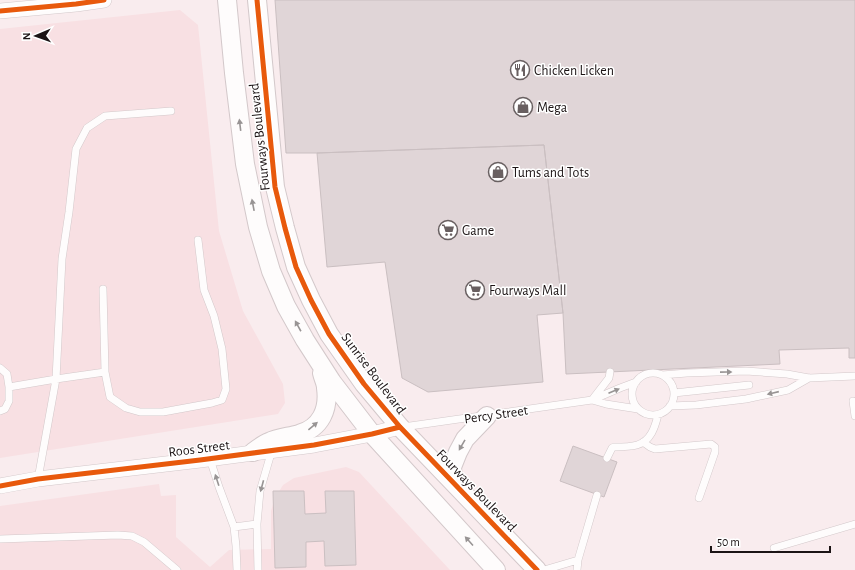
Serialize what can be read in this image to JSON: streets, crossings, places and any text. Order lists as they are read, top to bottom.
{
  "streets": {
    "street": ["Fourways Boulevard", "Sunrise Boulevard", "Roos Street"],
    "lane": ["Percy Street"]
  },
  "crossings": [
    ["Fourways Boulevard", "Sunrise Boulevard"],
    ["Fourways Boulevard", "Percy Street"],
    ["Fourways Boulevard", "Roos Street"],
    ["Sunrise Boulevard", "Percy Street"],
    ["Sunrise Boulevard", "Roos Street"],
    ["Percy Street", "Roos Street"]
  ],
  "places": {
    "restaurant": ["Chicken Licken"],
    "shop": ["Mega", "Tums and Tots"],
    "supermarket": ["Game", "Fourways Mall"]
  },
  "scale_bar": "50 m",
  "north": "left"
}
